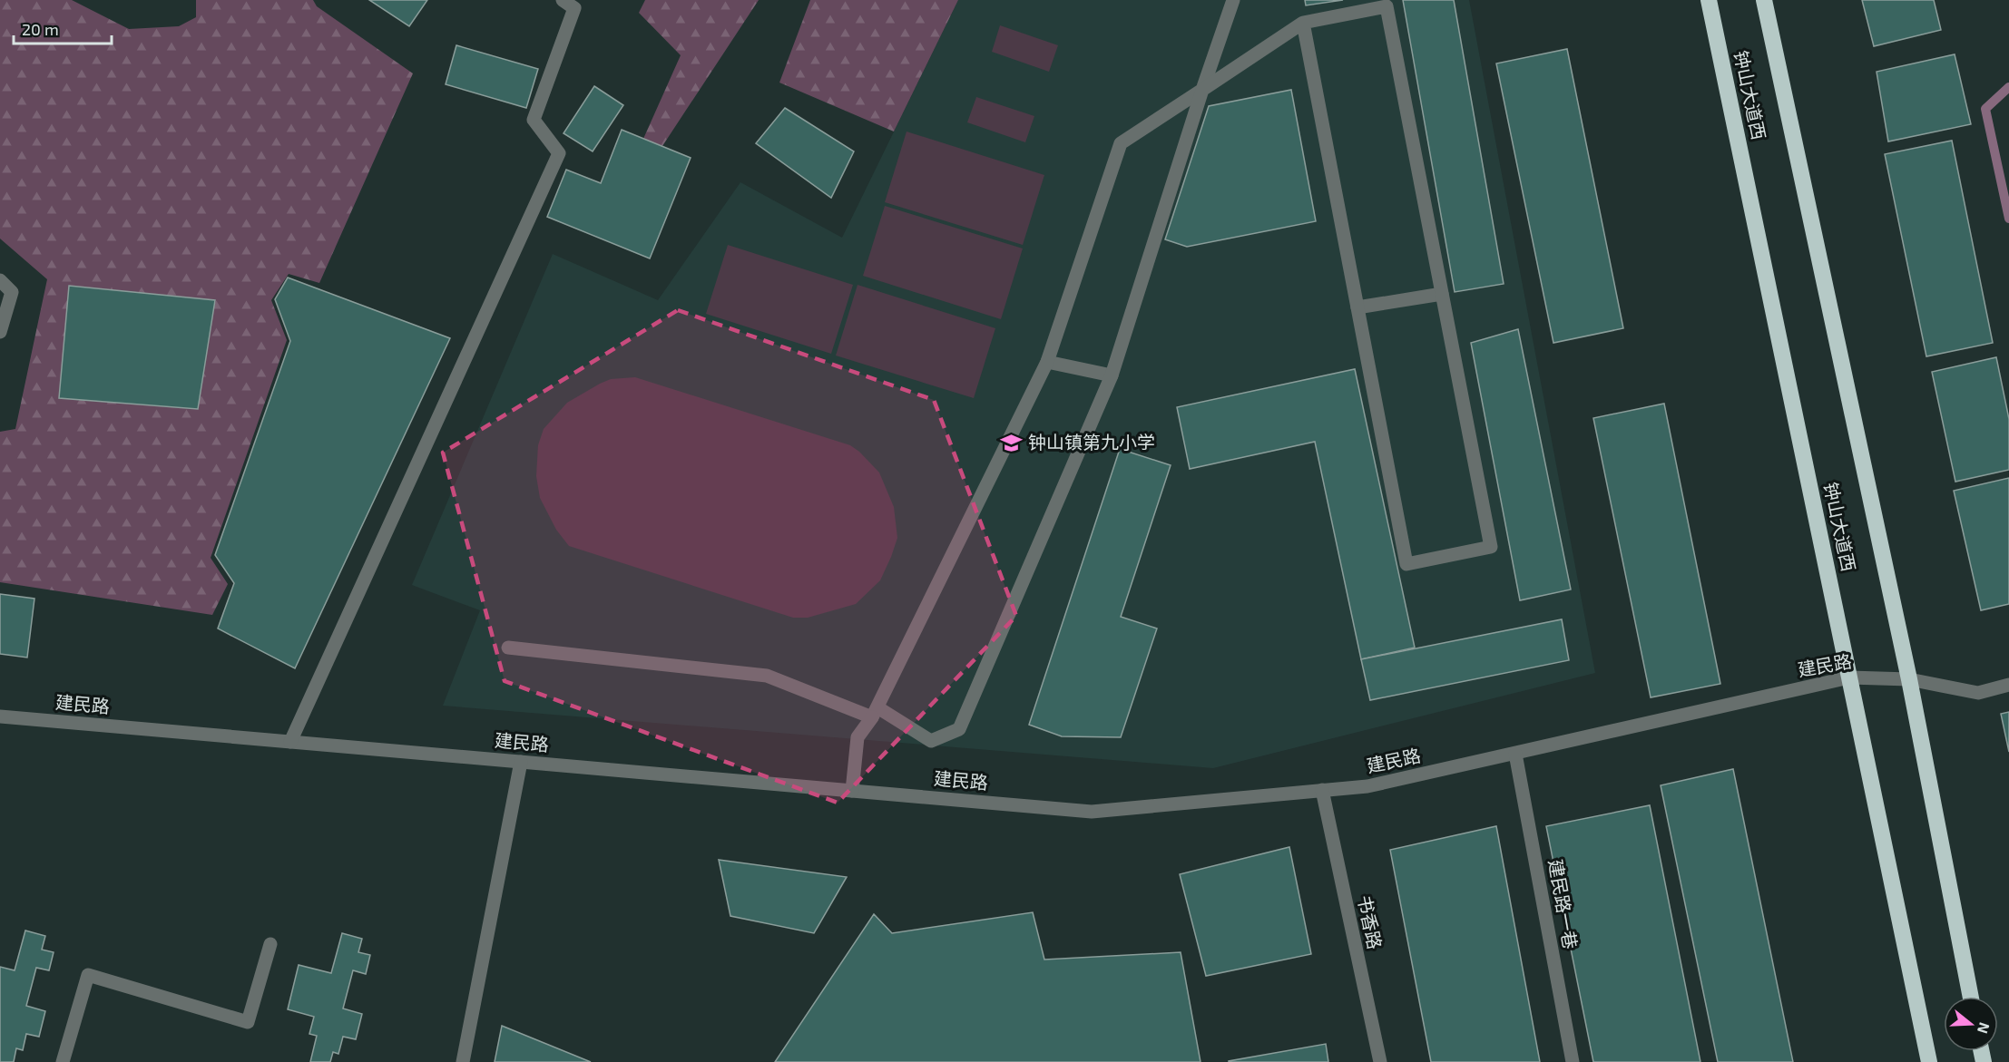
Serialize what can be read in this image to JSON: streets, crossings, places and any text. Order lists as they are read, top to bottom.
{
  "streets": {
    "highway": ["钟山大道西"],
    "street": ["建民路", "建民路一巷", "书香路"]
  },
  "crossings": [
    ["钟山大道西", "建民路"],
    ["建民路", "建民路一巷"],
    ["建民路", "书香路"]
  ],
  "places": {
    "school or university": ["钟山镇第九小学"]
  },
  "scale_bar": "20 m",
  "north": "right"
}
